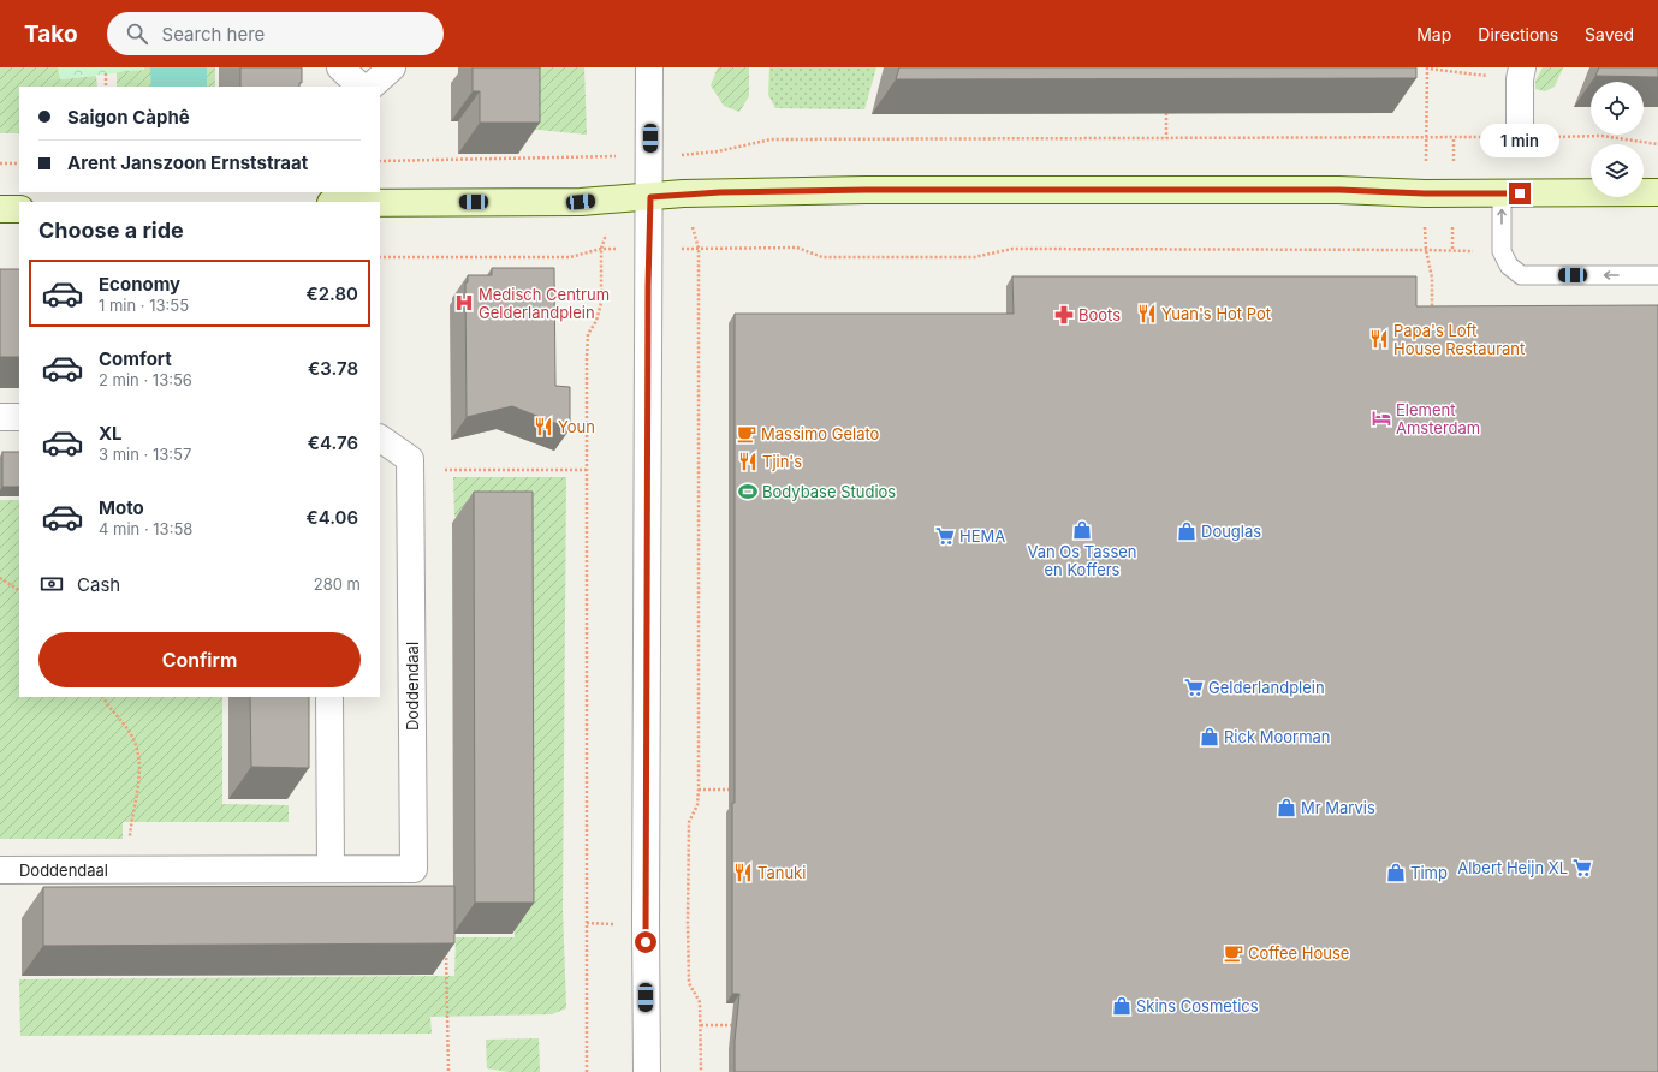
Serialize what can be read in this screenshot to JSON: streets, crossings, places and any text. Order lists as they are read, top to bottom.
{
  "streets": {
    "street": ["Doddendaal"]
  },
  "places": {
    "hospital": ["Medisch Centrum Gelderlandplein"],
    "restaurant": [
      "Yuan's Hot Pot",
      "Papa's Loft House Restaurant",
      "Youn",
      "Tjin's",
      "Tanuki"
    ],
    "pharmacy": ["Boots"],
    "hotel": ["Element Amsterdam"],
    "cafe": ["Massimo Gelato", "Coffee House"],
    "sports": ["Bodybase Studios"],
    "shop": [
      "Van Os Tassen en Koffers",
      "Douglas",
      "Rick Moorman",
      "Mr Marvis",
      "Timp",
      "Skins Cosmetics"
    ],
    "supermarket": ["HEMA", "Gelderlandplein", "Albert Heijn XL"]
  },
  "page": {
    "header": "Tako",
    "search": "Search here",
    "nav": ["Map", "Directions", "Saved"],
    "banner": ["Saigon Càphê", "Arent Janszoon Ernststraat"],
    "bubble": "1 min",
    "heading": "Choose a ride",
    "list": [
      {
        "name": "Economy",
        "note": "1 min · 13:55",
        "value": "€2.80"
      },
      {
        "name": "Comfort",
        "note": "2 min · 13:56",
        "value": "€3.78"
      },
      {
        "name": "XL",
        "note": "3 min · 13:57",
        "value": "€4.76"
      },
      {
        "name": "Moto",
        "note": "4 min · 13:58",
        "value": "€4.06"
      }
    ],
    "pay": ["Cash", "280 m"],
    "buttons": "Confirm"
  }
}
